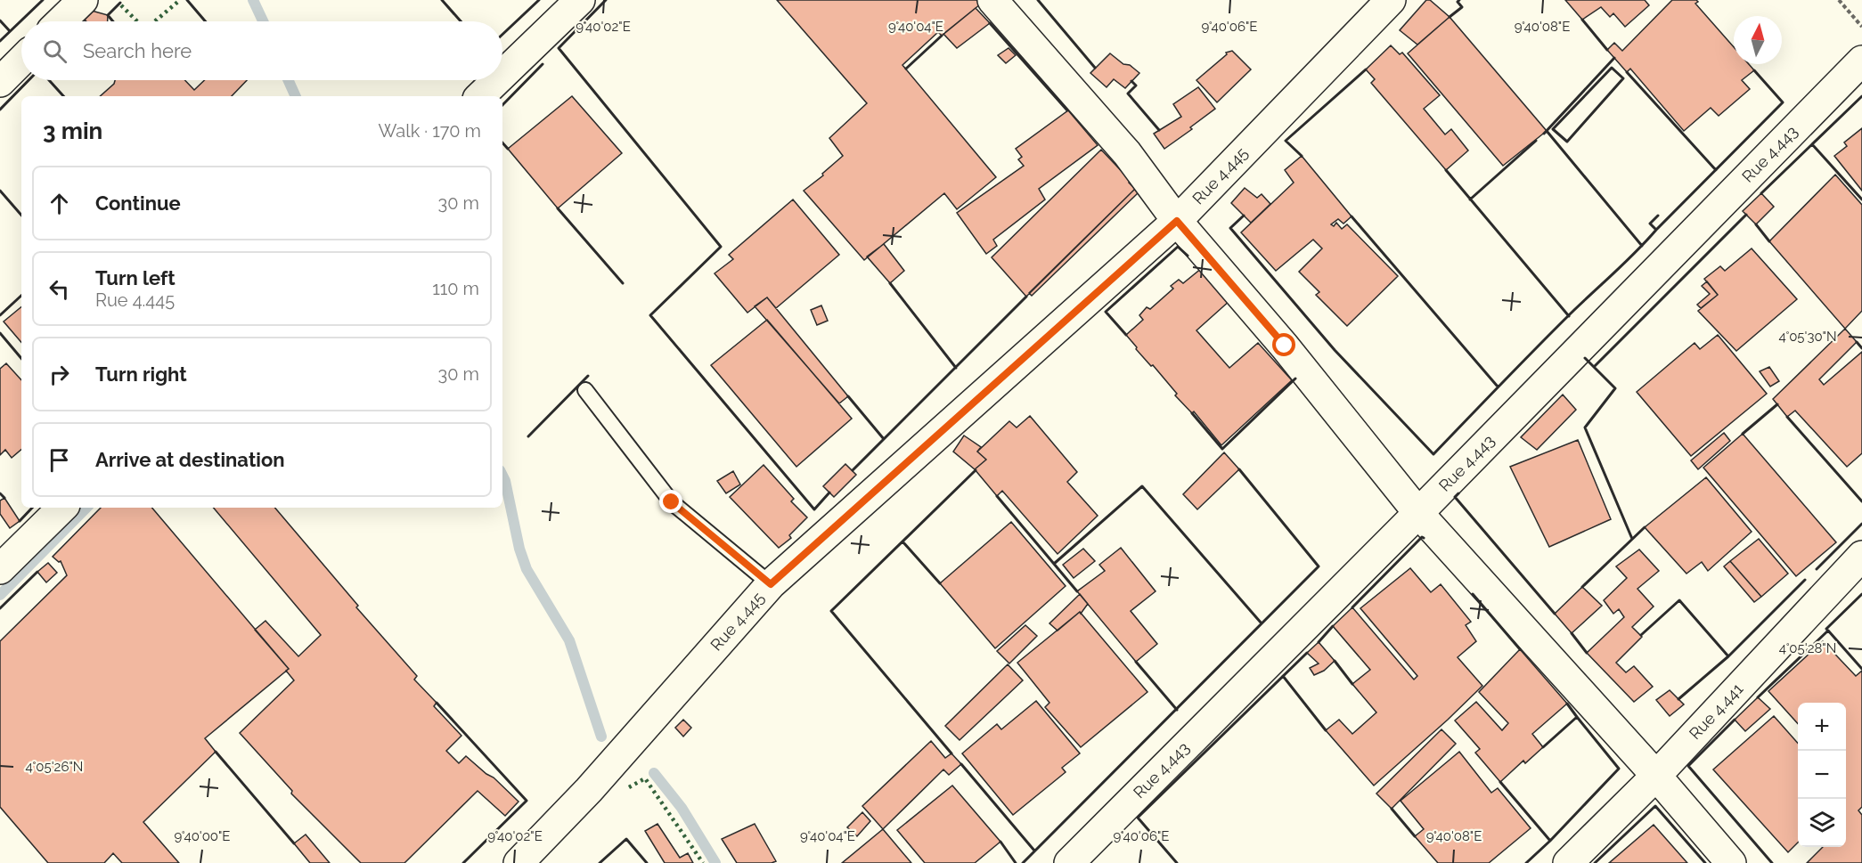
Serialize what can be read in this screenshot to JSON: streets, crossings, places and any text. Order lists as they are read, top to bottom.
{
  "streets": {
    "street": ["Rue 4.443", "Rue 4.445", "Rue 4.441"]
  },
  "north": "top",
  "page": {
    "search": "Search here",
    "heading": ["3 min", "Walk · 170 m"],
    "list": [
      ["Continue", "30 m"],
      ["Turn left", "Rue 4.445", "110 m"],
      ["Turn right", "30 m"],
      "Arrive at destination"
    ],
    "map_buttons": ["+", "−"]
  },
  "coordinates": [
    "9°40'02\"E",
    "9°40'04\"E",
    "9°40'06\"E",
    "9°40'08\"E",
    "4°05'30\"N",
    "4°05'28\"N",
    "4°05'26\"N",
    "9°40'00\"E"
  ]
}
